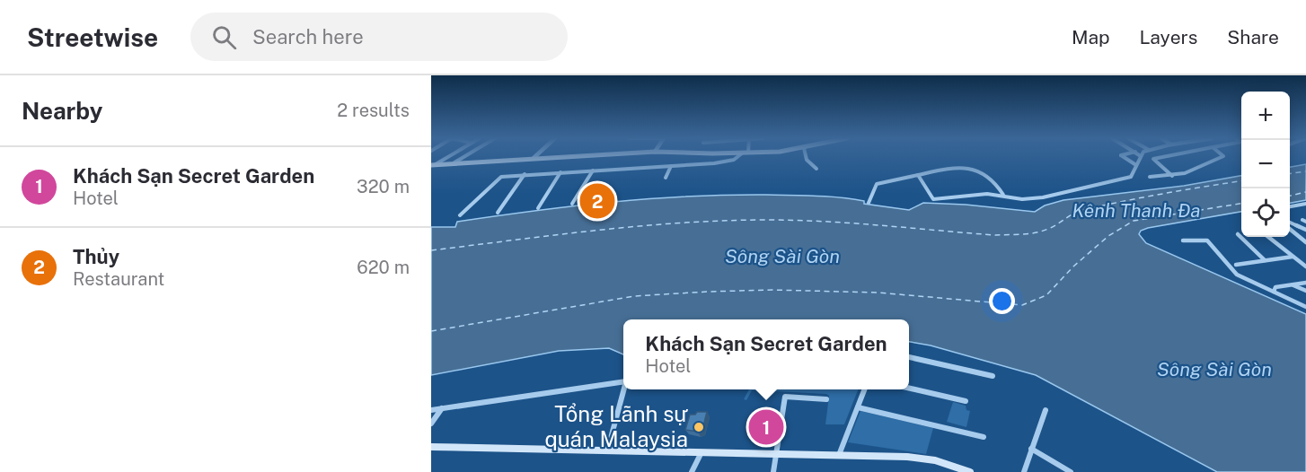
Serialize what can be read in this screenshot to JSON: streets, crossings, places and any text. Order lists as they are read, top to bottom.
{
  "water": ["Kênh Thanh Đa", "Sông Sài Gòn"],
  "places": ["Tổng Lãnh sự quán Malaysia"],
  "page": {
    "header": "Streetwise",
    "search": "Search here",
    "nav": ["Map", "Layers", "Share"],
    "heading": ["Nearby", "2 results"],
    "map_buttons": ["+", "−"],
    "list": [
      {
        "mark": "1",
        "name": "Khách Sạn Secret Garden",
        "note": "Hotel",
        "value": "320 m"
      },
      {
        "mark": "2",
        "name": "Thủy",
        "note": "Restaurant",
        "value": "620 m"
      }
    ],
    "pins": ["2", "1"],
    "popup": ["Khách Sạn Secret Garden", "Hotel"]
  }
}
